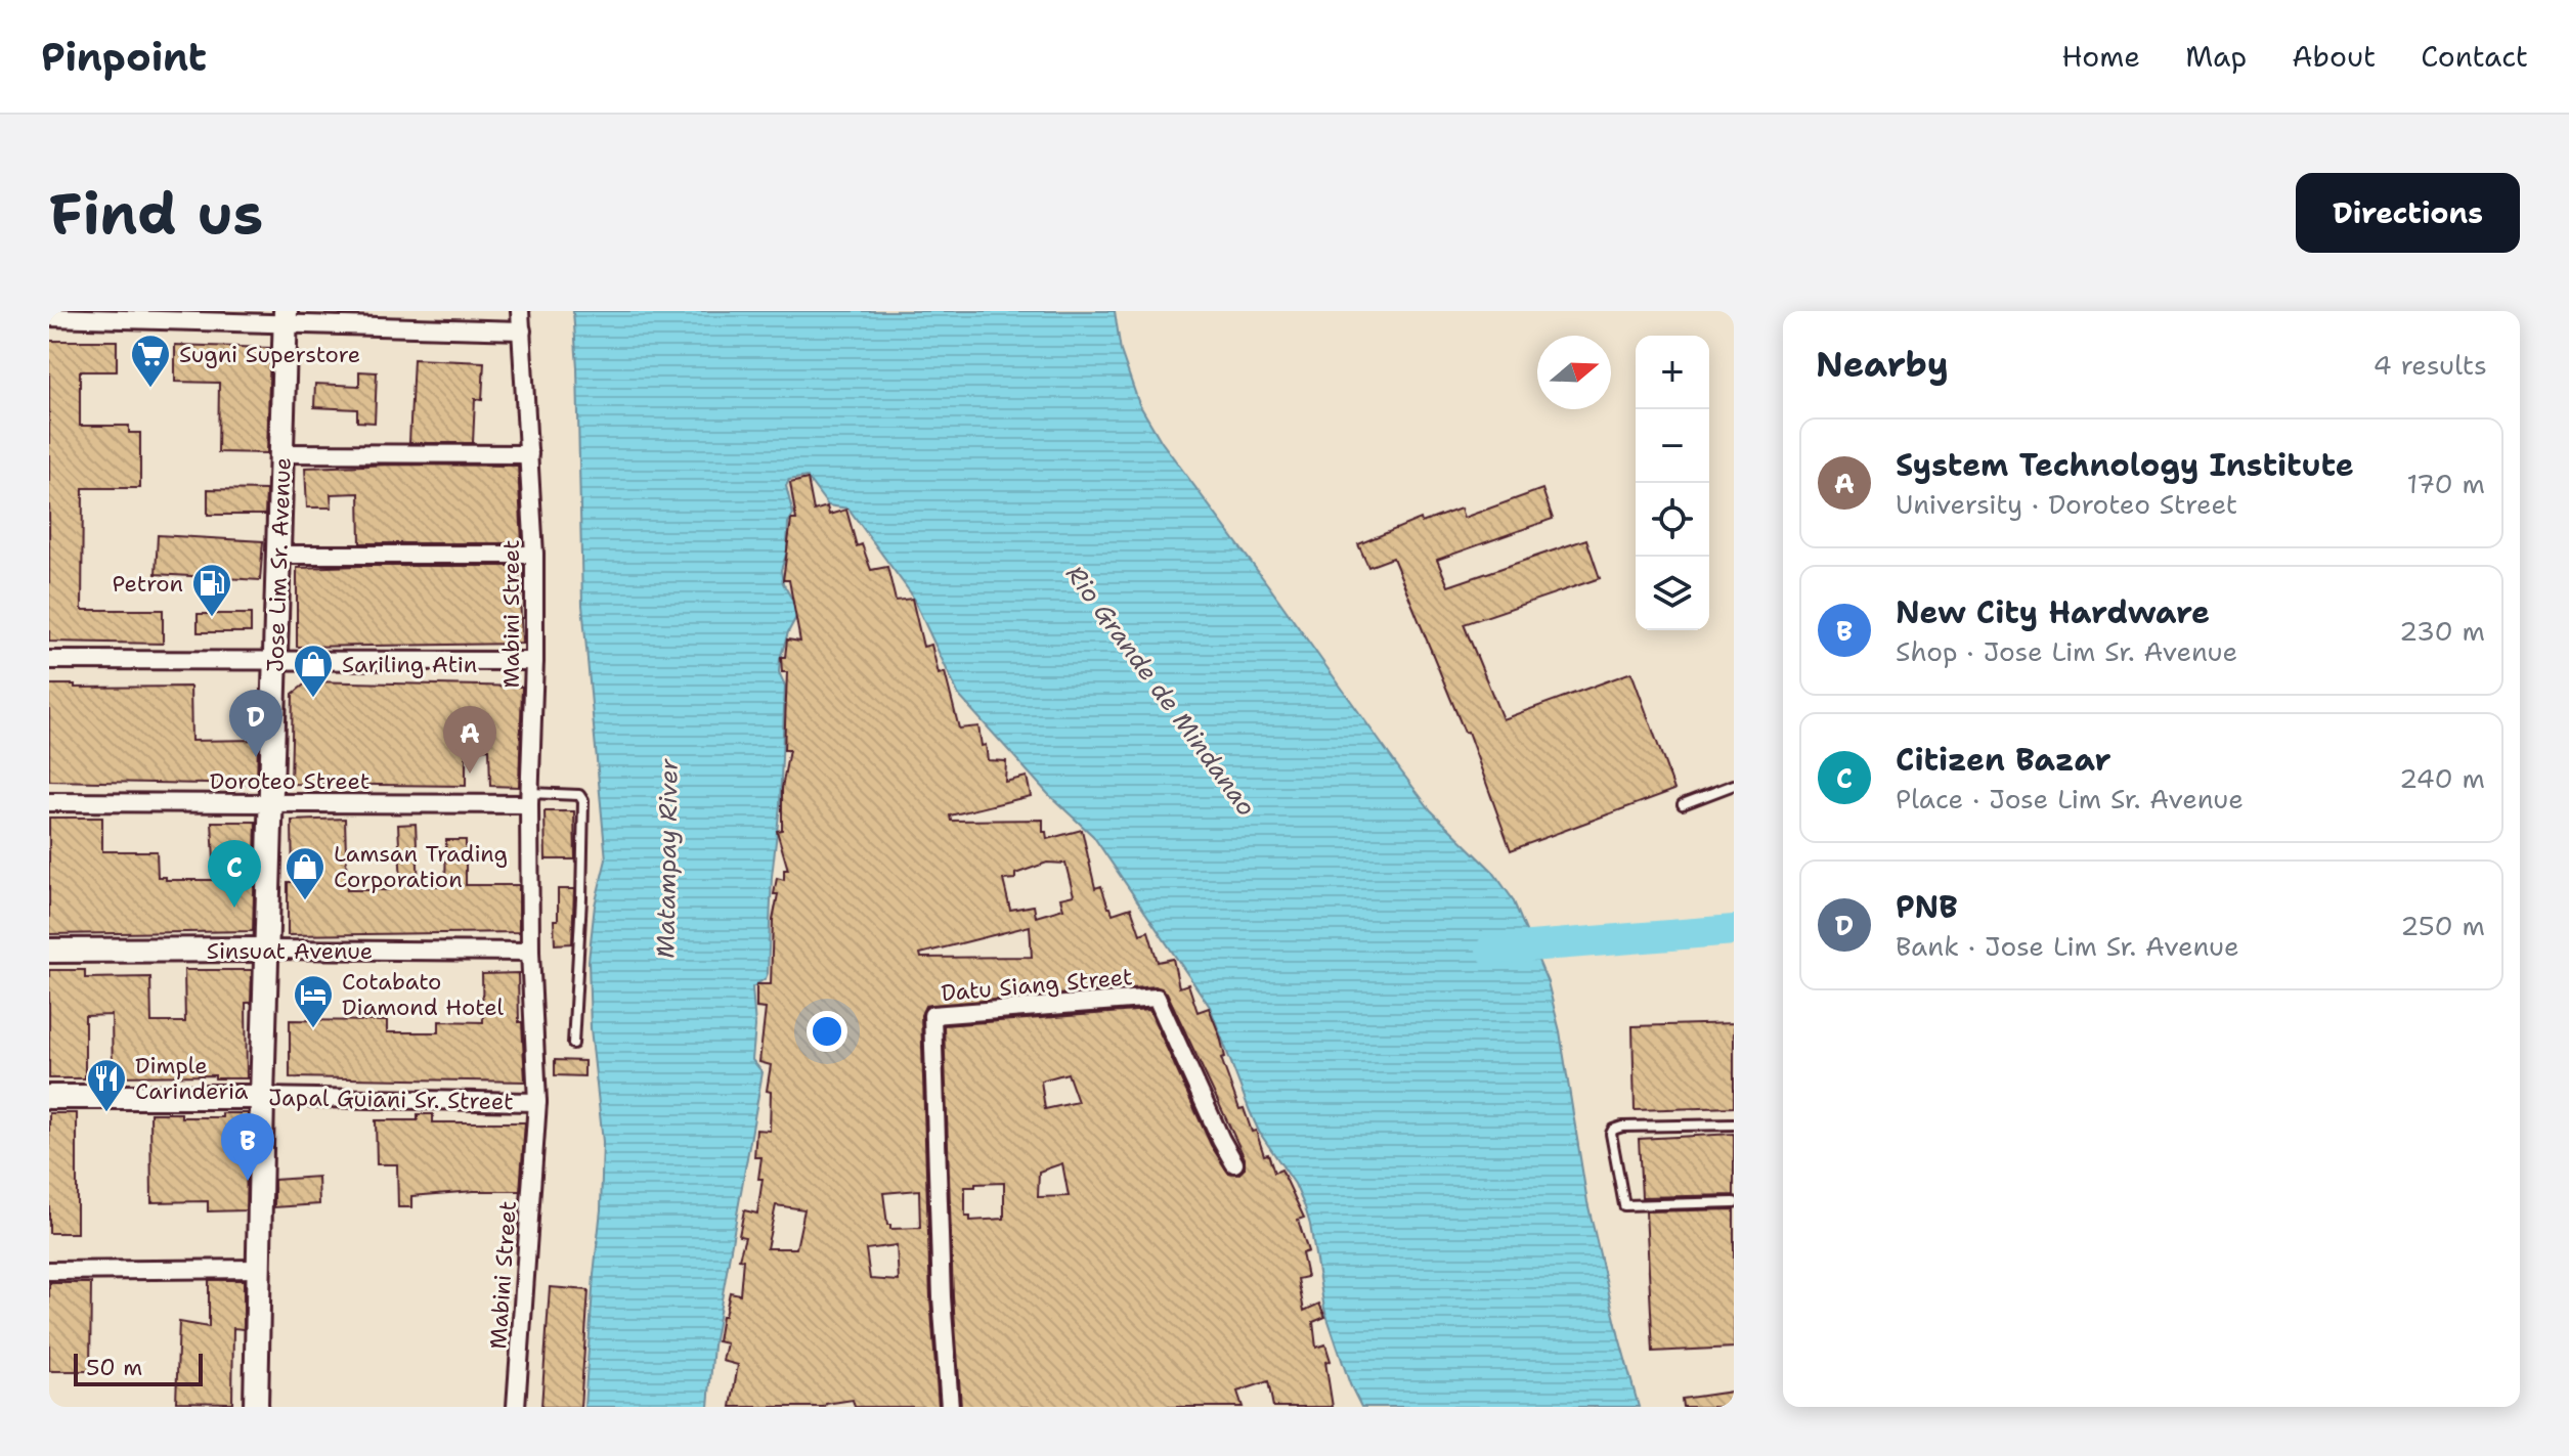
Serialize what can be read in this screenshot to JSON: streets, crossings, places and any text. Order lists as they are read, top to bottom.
{
  "streets": {
    "main road": ["Jose Lim Sr. Avenue", "Sinsuat Avenue", "Japal Guiani Sr. Street"],
    "street": ["Mabini Street", "Doroteo Street", "Datu Siang Street"]
  },
  "crossings": [
    ["Jose Lim Sr. Avenue", "Doroteo Street"],
    ["Jose Lim Sr. Avenue", "Sinsuat Avenue"],
    ["Jose Lim Sr. Avenue", "Japal Guiani Sr. Street"],
    ["Mabini Street", "Doroteo Street"],
    ["Mabini Street", "Sinsuat Avenue"],
    ["Mabini Street", "Japal Guiani Sr. Street"]
  ],
  "water": ["Rio Grande de Mindanao", "Matampay River"],
  "places": {
    "supermarket": ["Sugni Superstore"],
    "fuel station": ["Petron"],
    "shop": ["Sariling Atin", "Lamsan Trading Corporation"],
    "hotel": ["Cotabato Diamond Hotel"],
    "restaurant": ["Dimple Carinderia"]
  },
  "scale_bar": "50 m",
  "north": "right",
  "page": {
    "header": "Pinpoint",
    "nav": [
      "Home",
      "Map",
      "About",
      "Contact"
    ],
    "buttons": "Directions",
    "title": "Find us",
    "heading": ["Nearby", "4 results"],
    "map_buttons": ["+", "−"],
    "list": [
      {
        "mark": "A",
        "name": "System Technology Institute",
        "note": "University · Doroteo Street",
        "value": "170 m"
      },
      {
        "mark": "B",
        "name": "New City Hardware",
        "note": "Shop · Jose Lim Sr. Avenue",
        "value": "230 m"
      },
      {
        "mark": "C",
        "name": "Citizen Bazar",
        "note": "Place · Jose Lim Sr. Avenue",
        "value": "240 m"
      },
      {
        "mark": "D",
        "name": "PNB",
        "note": "Bank · Jose Lim Sr. Avenue",
        "value": "250 m"
      }
    ],
    "pins": [
      "D",
      "A",
      "C",
      "B"
    ],
    "scale": "50 m"
  }
}
